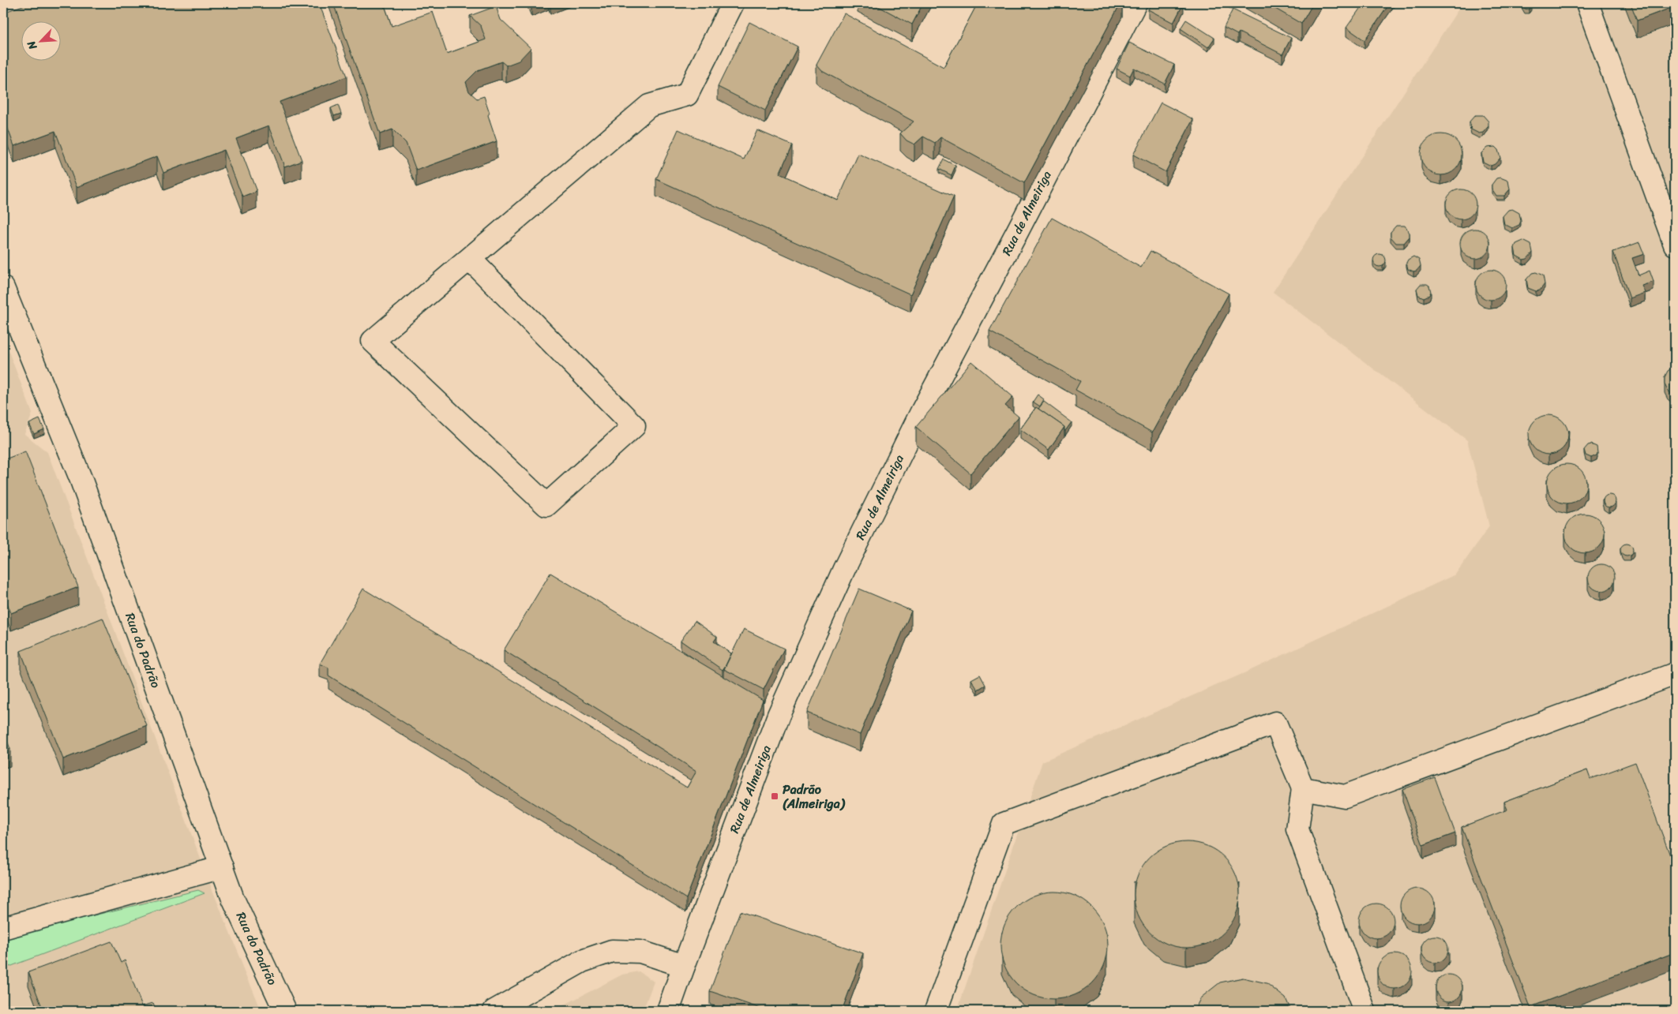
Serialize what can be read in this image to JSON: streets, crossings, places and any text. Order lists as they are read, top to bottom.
{
  "streets": {
    "street": ["Rua de Almeiriga", "Rua do Padrão"]
  },
  "places": {
    "transit": ["Padrão (Almeiriga)"]
  },
  "north": "bottom left"
}
